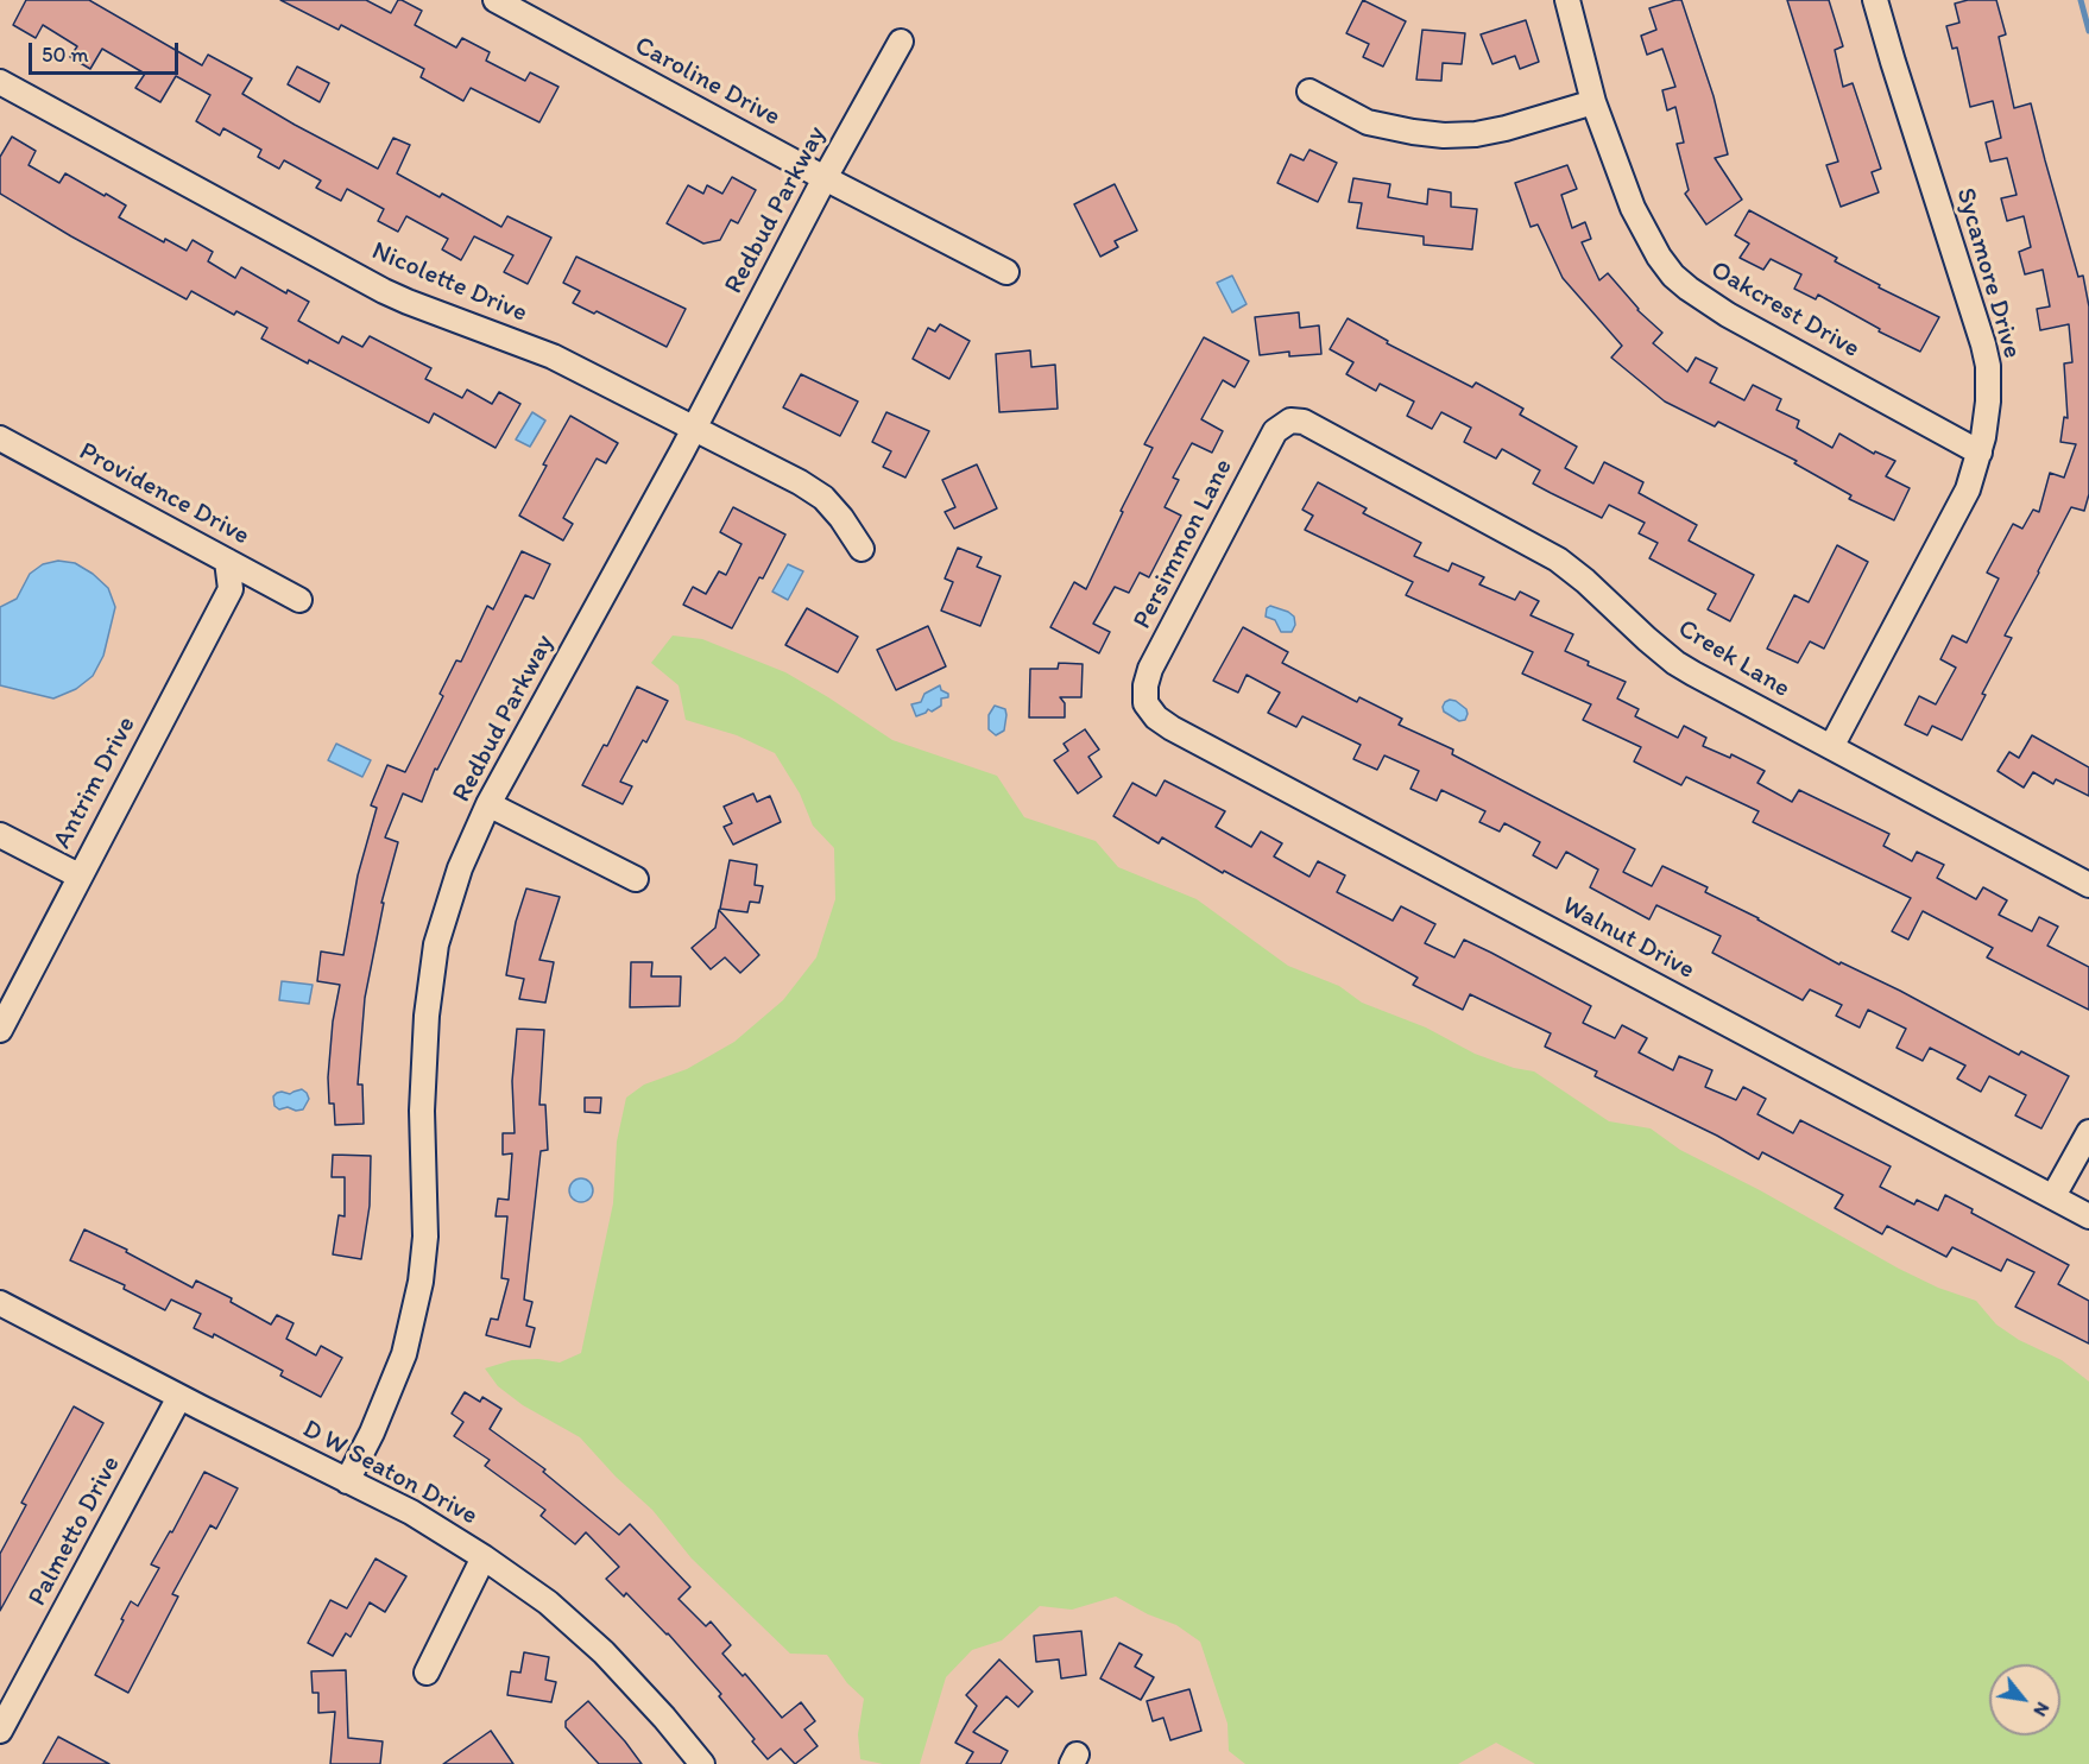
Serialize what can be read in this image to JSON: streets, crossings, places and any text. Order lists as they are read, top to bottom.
{
  "streets": {
    "street": [
      "Caroline Drive",
      "Redbud Parkway",
      "Sycamore Drive",
      "Nicolette Drive",
      "Oakcrest Drive",
      "Providence Drive",
      "Persimmon Lane",
      "Creek Lane",
      "Antrim Drive",
      "Walnut Drive",
      "D W Seaton Drive",
      "Palmetto Drive"
    ]
  },
  "crossings": [
    ["Caroline Drive", "Redbud Parkway"],
    ["Redbud Parkway", "Nicolette Drive"],
    ["Redbud Parkway", "D W Seaton Drive"],
    ["Sycamore Drive", "Oakcrest Drive"],
    ["Sycamore Drive", "Creek Lane"],
    ["Providence Drive", "Antrim Drive"],
    ["Persimmon Lane", "Creek Lane"],
    ["Persimmon Lane", "Walnut Drive"],
    ["D W Seaton Drive", "Palmetto Drive"]
  ],
  "scale_bar": "50 m",
  "north": "bottom right"
}
